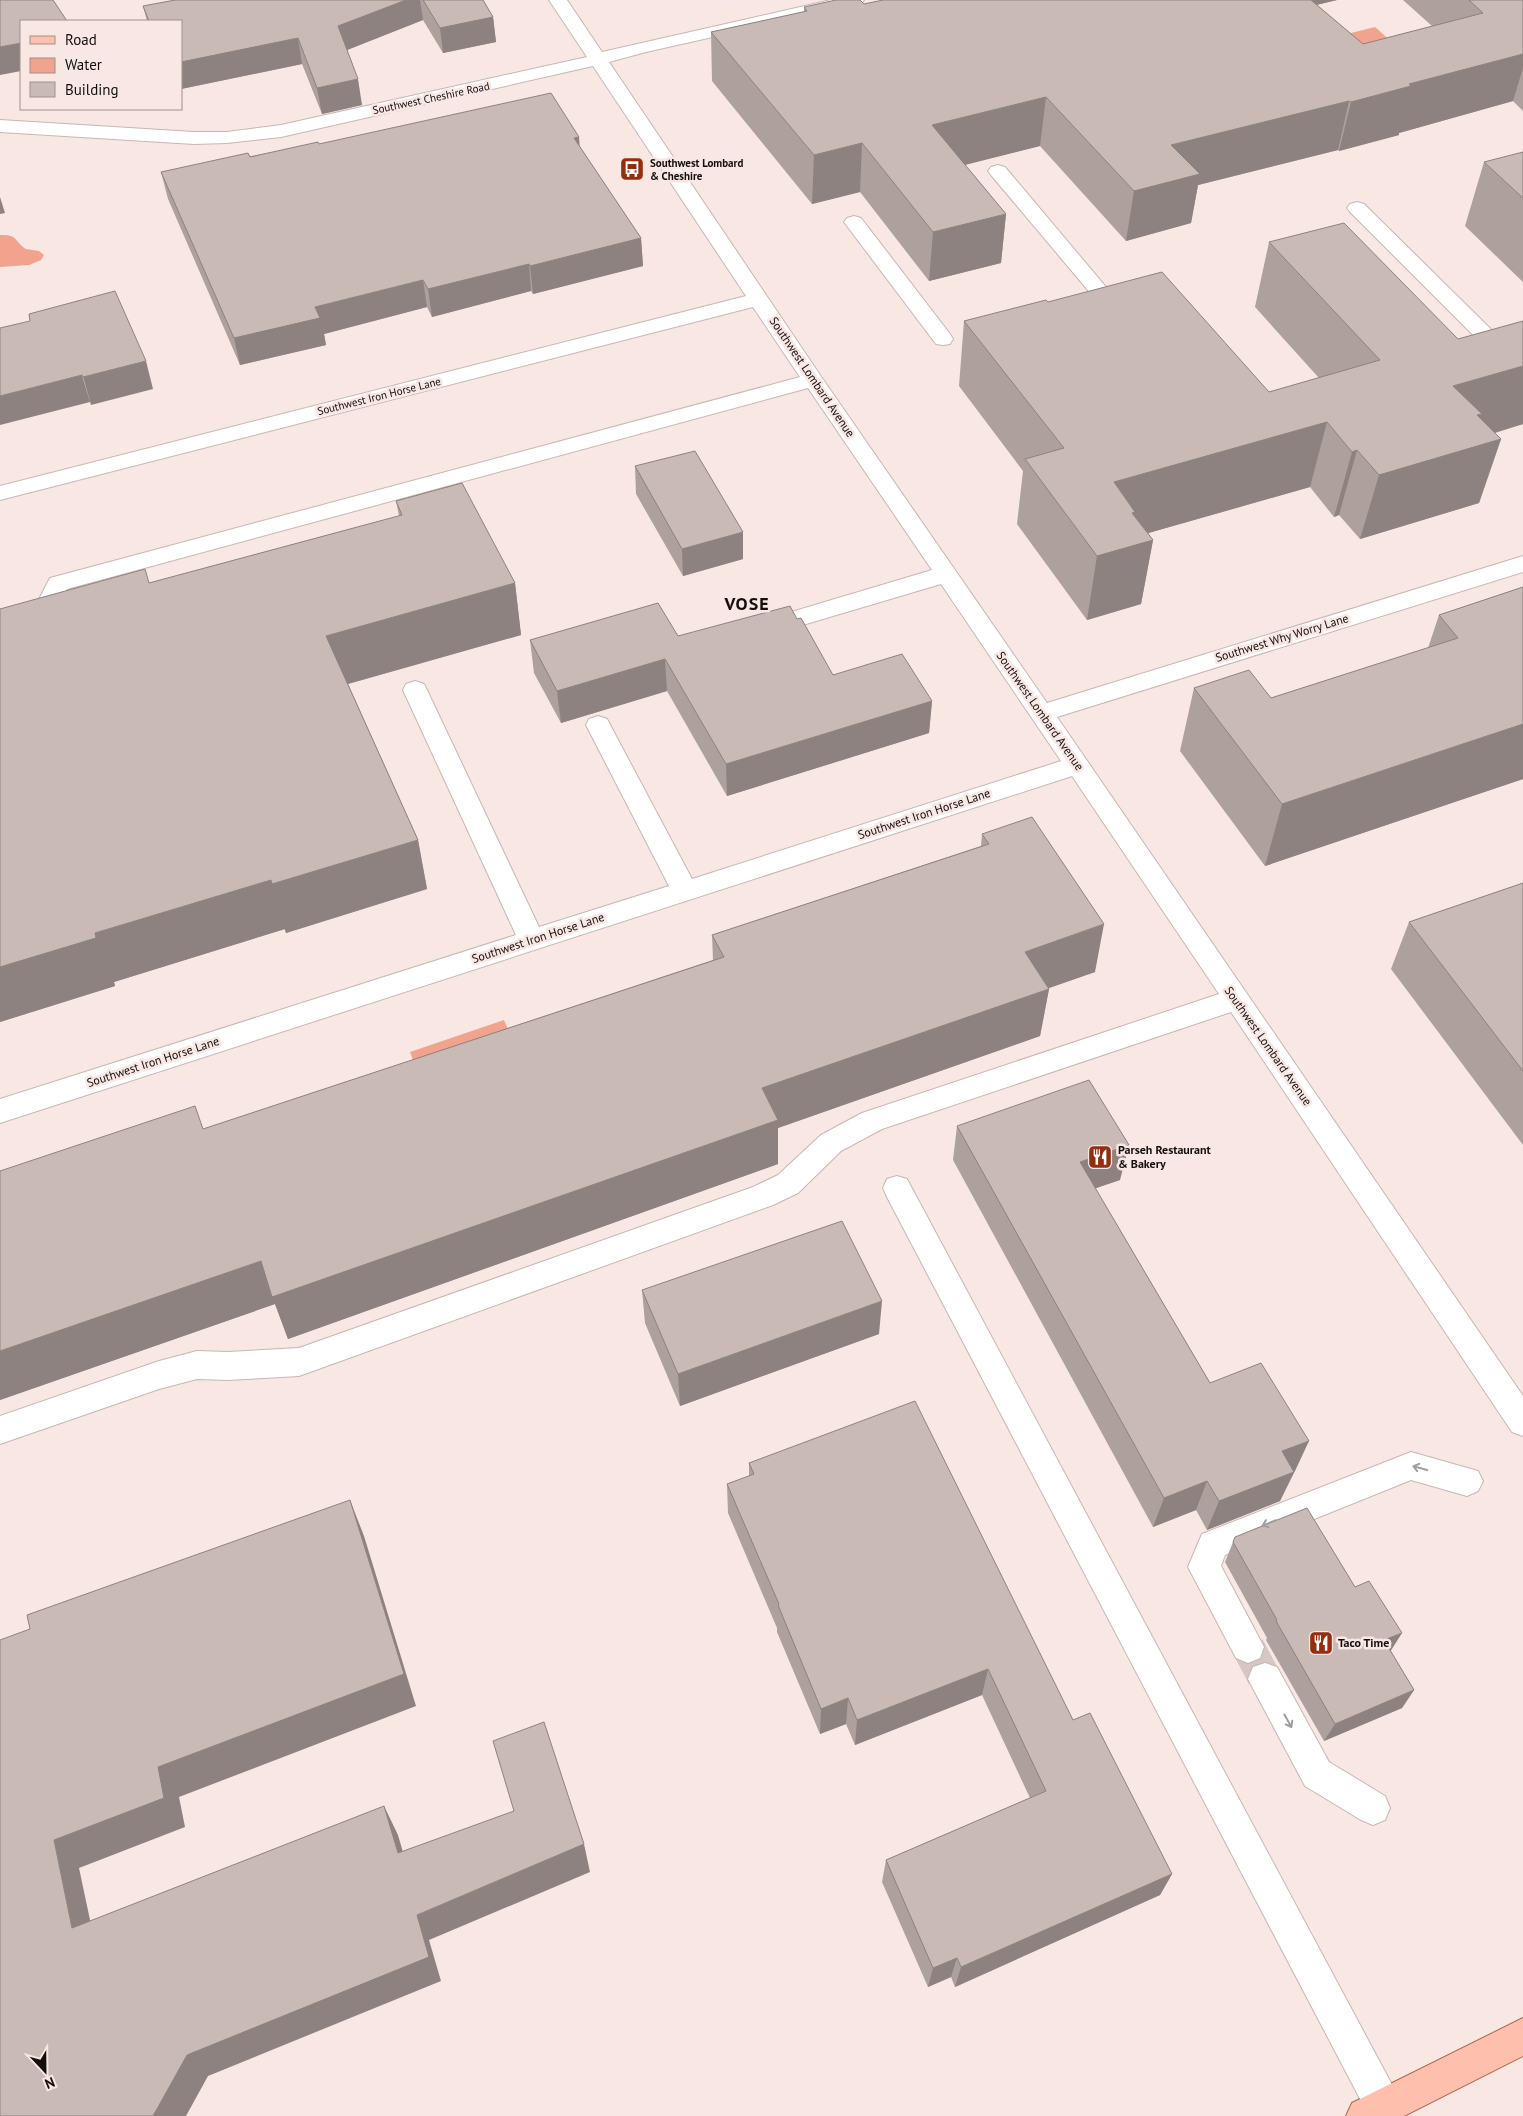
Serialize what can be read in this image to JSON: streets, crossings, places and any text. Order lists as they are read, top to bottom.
{
  "streets": {
    "street": [
      "Southwest Cheshire Road",
      "Southwest Lombard Avenue",
      "Southwest Iron Horse Lane",
      "Southwest Why Worry Lane"
    ]
  },
  "crossings": [
    ["Southwest Cheshire Road", "Southwest Lombard Avenue"],
    ["Southwest Lombard Avenue", "Southwest Iron Horse Lane"],
    ["Southwest Lombard Avenue", "Southwest Why Worry Lane"]
  ],
  "districts": ["VOSE"],
  "places": {
    "bus stop": ["Southwest Lombard & Cheshire"],
    "restaurant": ["Parseh Restaurant & Bakery", "Taco Time"]
  },
  "legend": ["Road", "Water", "Building"],
  "north": "bottom"
}
